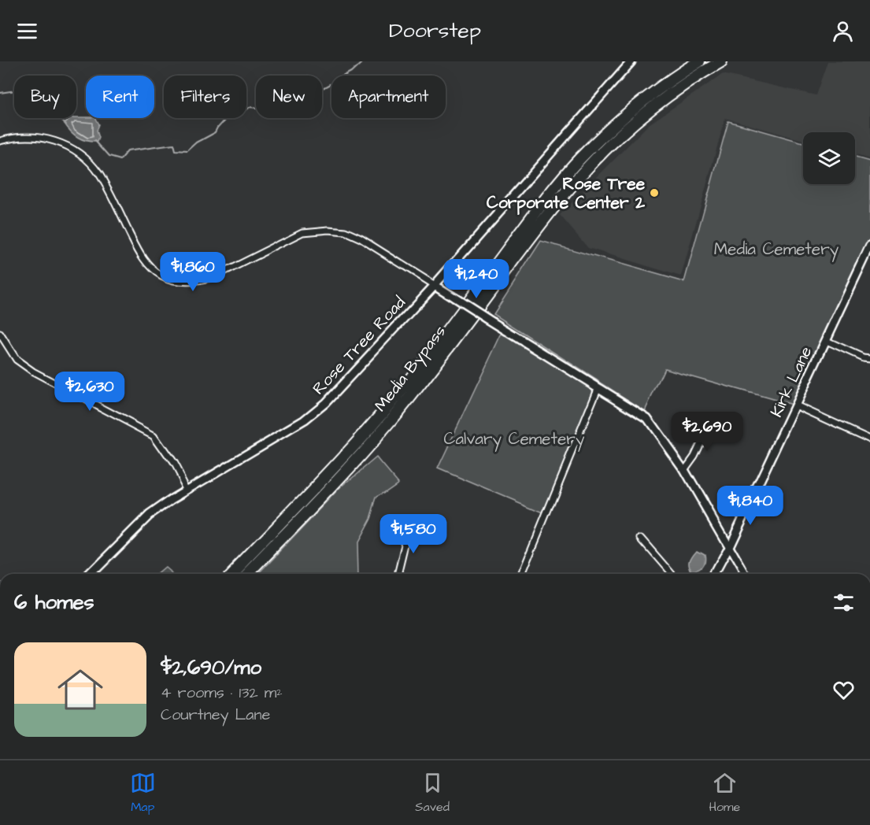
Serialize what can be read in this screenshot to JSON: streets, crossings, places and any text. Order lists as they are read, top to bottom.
{
  "streets": {
    "highway": ["Media Bypass"],
    "street": ["Rose Tree Road", "Kirk Lane"]
  },
  "parks": ["Media Cemetery", "Calvary Cemetery"],
  "places": ["Rose Tree Corporate Center 2"],
  "page": {
    "header": "Doorstep",
    "chip": [
      "Buy",
      "Rent",
      "Filters",
      "New",
      "Apartment"
    ],
    "price": [
      "$1,860",
      "$1,240",
      "$2,630",
      "$2,690",
      "$1,840",
      "$1,580"
    ],
    "heading": "6 homes",
    "list": [
      {
        "name": "$2,690/mo",
        "note": "4 rooms · 132 m² · Courtney Lane"
      }
    ],
    "tabs": ["Map", "Saved", "Home"]
  }
}
